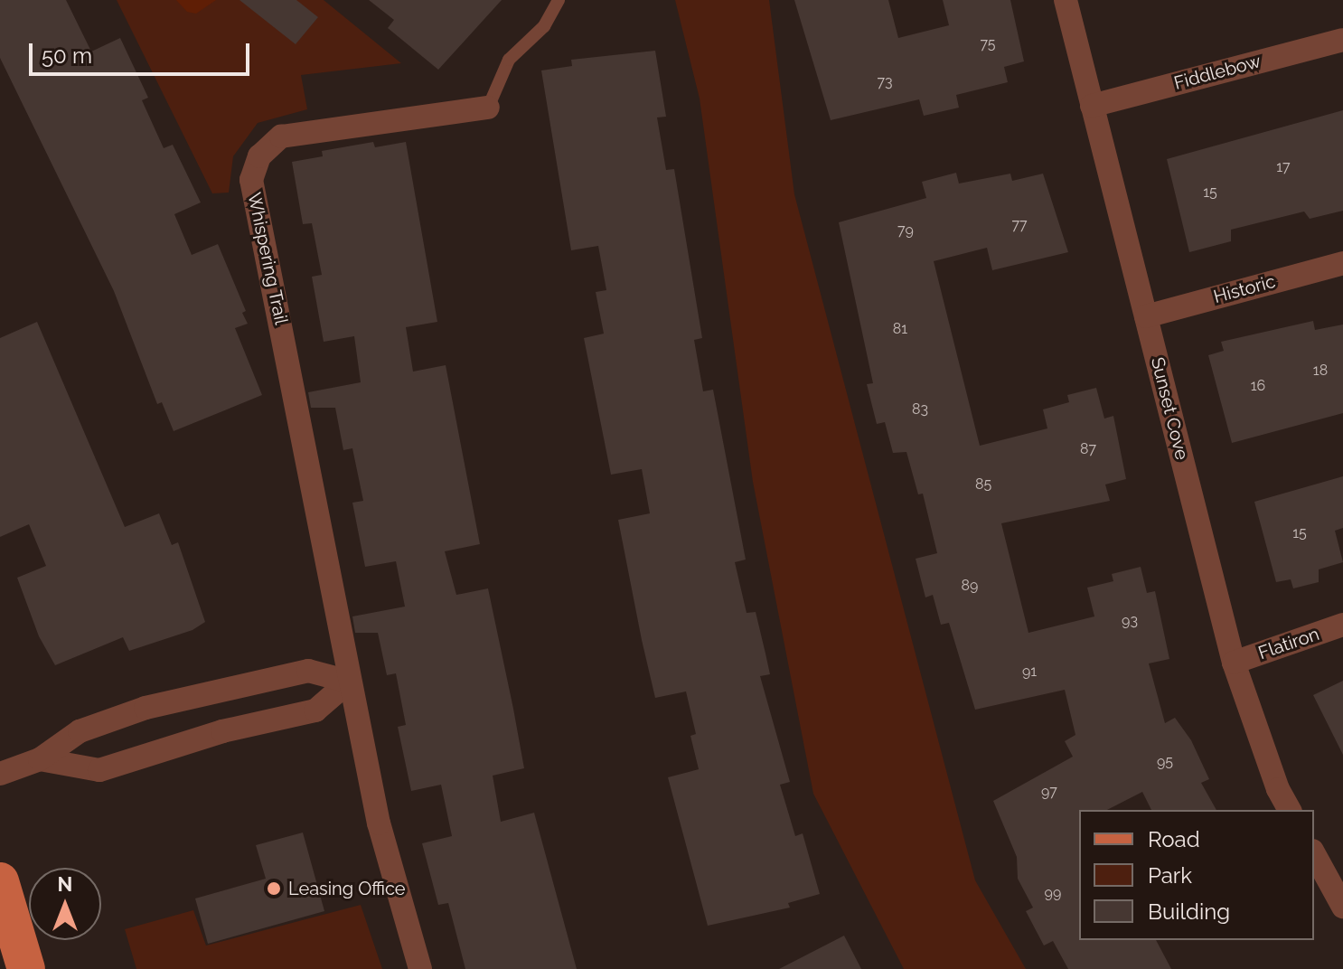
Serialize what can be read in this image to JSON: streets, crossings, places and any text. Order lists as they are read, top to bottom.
{
  "streets": {
    "street": [
      "Fiddlebow",
      "Whispering Trail",
      "Historic",
      "Sunset Cove",
      "Flatiron"
    ]
  },
  "crossings": [
    ["Fiddlebow", "Sunset Cove"],
    ["Historic", "Sunset Cove"],
    ["Sunset Cove", "Flatiron"]
  ],
  "places": ["Leasing Office"],
  "house_numbers": [
    "75",
    "73",
    "17",
    "15",
    "77",
    "79",
    "81",
    "18",
    "16",
    "83",
    "87",
    "85",
    "15",
    "89",
    "93",
    "91",
    "95",
    "97",
    "99"
  ],
  "legend": ["Road", "Park", "Building"],
  "scale_bar": "50 m",
  "north": "top"
}
